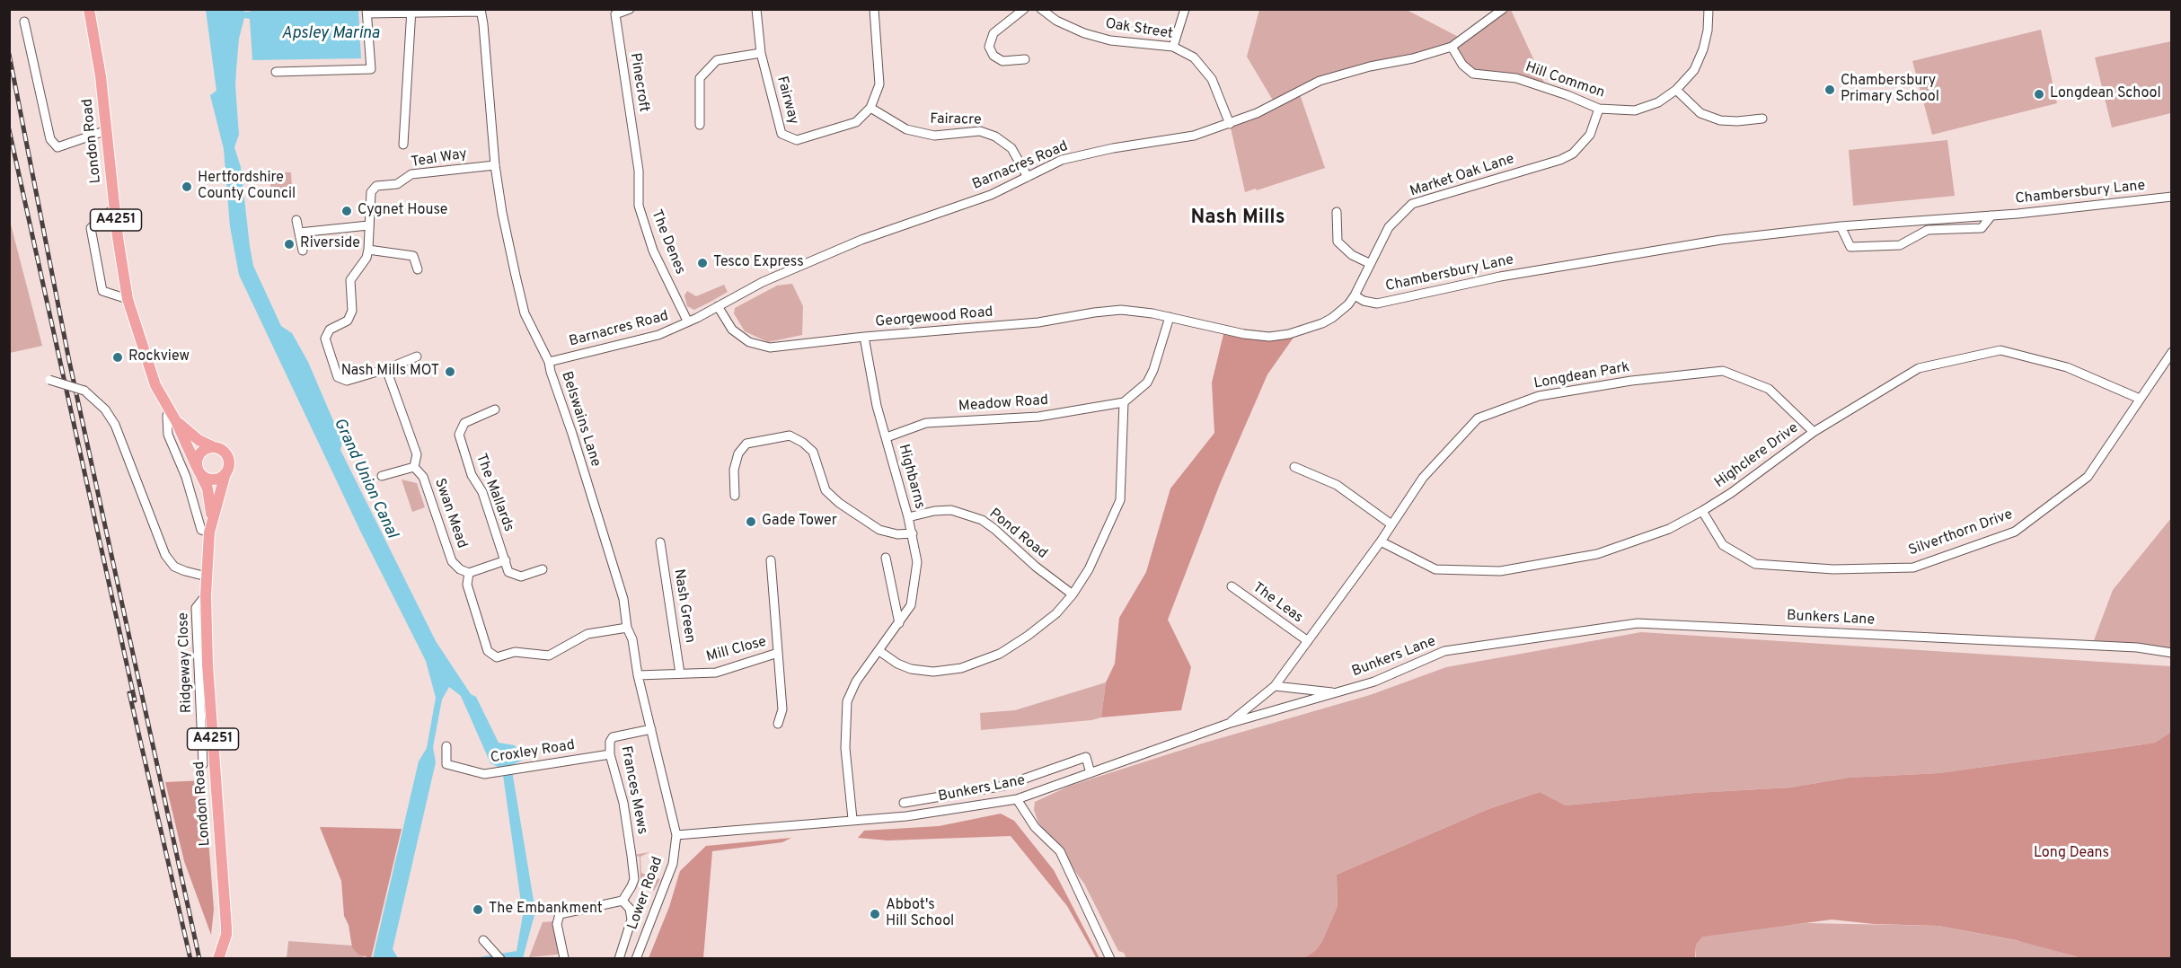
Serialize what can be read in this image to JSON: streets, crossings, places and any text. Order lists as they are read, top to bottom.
{
  "streets": {
    "main road": ["London Road", "A4251"],
    "street": [
      "Oak Street",
      "Hill Common",
      "Pinecroft",
      "Fairway",
      "Fairacre",
      "Teal Way",
      "Barnacres Road",
      "Market Oak Lane",
      "Chambersbury Lane",
      "The Denes",
      "Georgewood Road",
      "Longdean Park",
      "Meadow Road",
      "Belswains Lane",
      "Highclere Drive",
      "Highbarns",
      "The Mallards",
      "Swan Mead",
      "Silverthorn Drive",
      "Pond Road",
      "The Leas",
      "Nash Green",
      "Bunkers Lane",
      "Mill Close",
      "Ridgeway Close",
      "Croxley Road",
      "Frances Mews",
      "Lower Road"
    ]
  },
  "crossings": [
    ["Oak Street", "Barnacres Road"],
    ["Hill Common", "Barnacres Road"],
    ["Hill Common", "Market Oak Lane"],
    ["Pinecroft", "The Denes"],
    ["Fairway", "Fairacre"],
    ["Fairacre", "Barnacres Road"],
    ["London Road", "A4251"],
    ["London Road", "Ridgeway Close"],
    ["Teal Way", "Belswains Lane"],
    ["Teal Way", "Swan Mead"],
    ["Barnacres Road", "The Denes"],
    ["Barnacres Road", "Georgewood Road"],
    ["Barnacres Road", "Belswains Lane"],
    ["Market Oak Lane", "Chambersbury Lane"],
    ["Georgewood Road", "Highbarns"],
    ["Longdean Park", "Highclere Drive"],
    ["Longdean Park", "The Leas"],
    ["Longdean Park", "Bunkers Lane"],
    ["Meadow Road", "Highbarns"],
    ["Belswains Lane", "Bunkers Lane"],
    ["Belswains Lane", "Mill Close"],
    ["Belswains Lane", "Frances Mews"],
    ["Belswains Lane", "Lower Road"],
    ["Highclere Drive", "Silverthorn Drive"],
    ["Highbarns", "Pond Road"],
    ["Nash Green", "Mill Close"],
    ["Bunkers Lane", "Lower Road"],
    ["Croxley Road", "Frances Mews"]
  ],
  "districts": ["Nash Mills"],
  "water": ["Apsley Marina", "Grand Union Canal"],
  "parks": ["Long Deans"],
  "places": [
    "Chambersbury Primary School",
    "Longdean School",
    "Hertfordshire County Council",
    "Cygnet House",
    "Riverside",
    "Tesco Express",
    "Rockview",
    "Nash Mills MOT",
    "Gade Tower",
    "The Embankment",
    "Abbot's Hill School"
  ]
}
